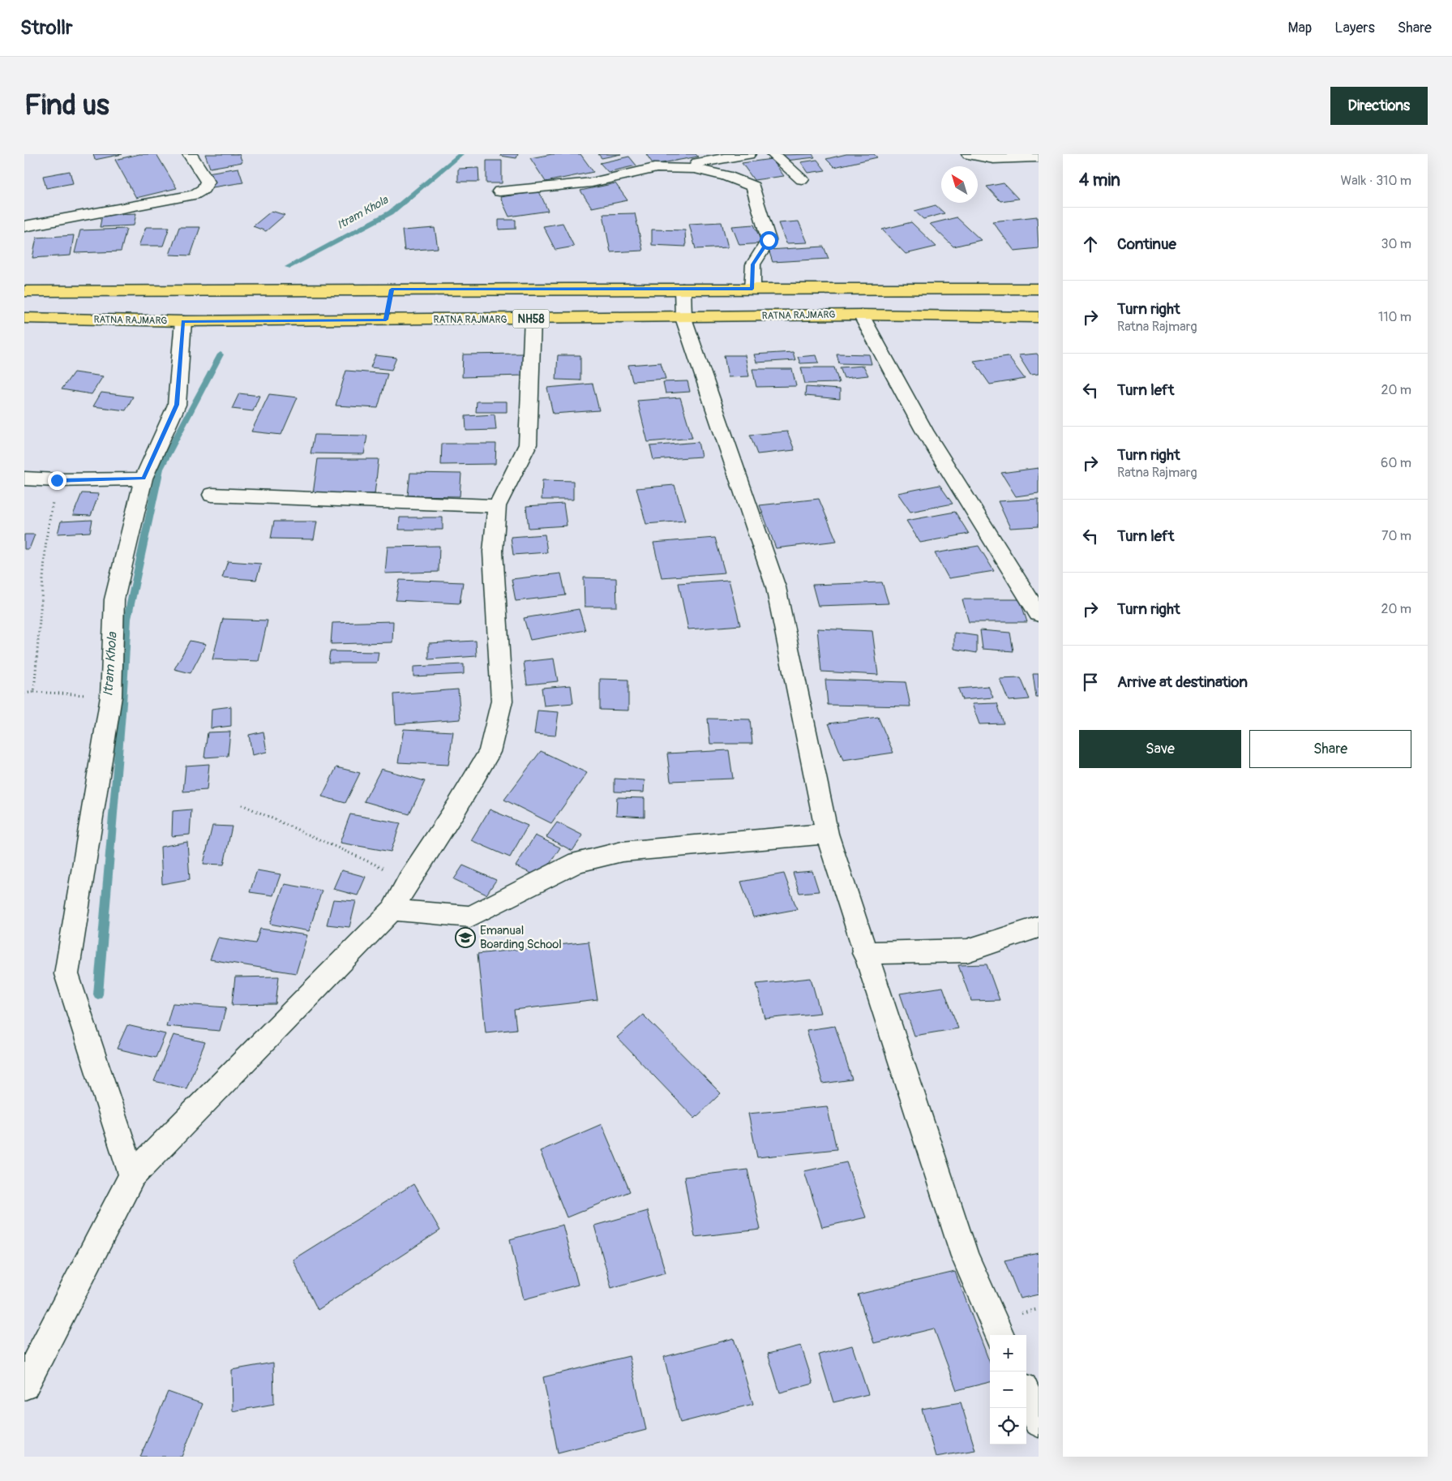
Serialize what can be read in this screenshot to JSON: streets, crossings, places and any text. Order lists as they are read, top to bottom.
{
  "streets": {
    "main road": ["RATNA RAJMARG", "NH58"]
  },
  "water": ["Itram Khola"],
  "places": {
    "school or university": ["Emanual Boarding School"]
  },
  "north": "top left",
  "page": {
    "header": "Strollr",
    "nav": ["Map", "Layers", "Share"],
    "buttons": [
      "Directions",
      ["Save", "Share"]
    ],
    "title": "Find us",
    "heading": ["4 min", "Walk · 310 m"],
    "list": [
      ["Continue", "30 m"],
      ["Turn right", "Ratna Rajmarg", "110 m"],
      ["Turn left", "20 m"],
      ["Turn right", "Ratna Rajmarg", "60 m"],
      ["Turn left", "70 m"],
      ["Turn right", "20 m"],
      "Arrive at destination"
    ],
    "map_buttons": ["+", "−"]
  }
}
